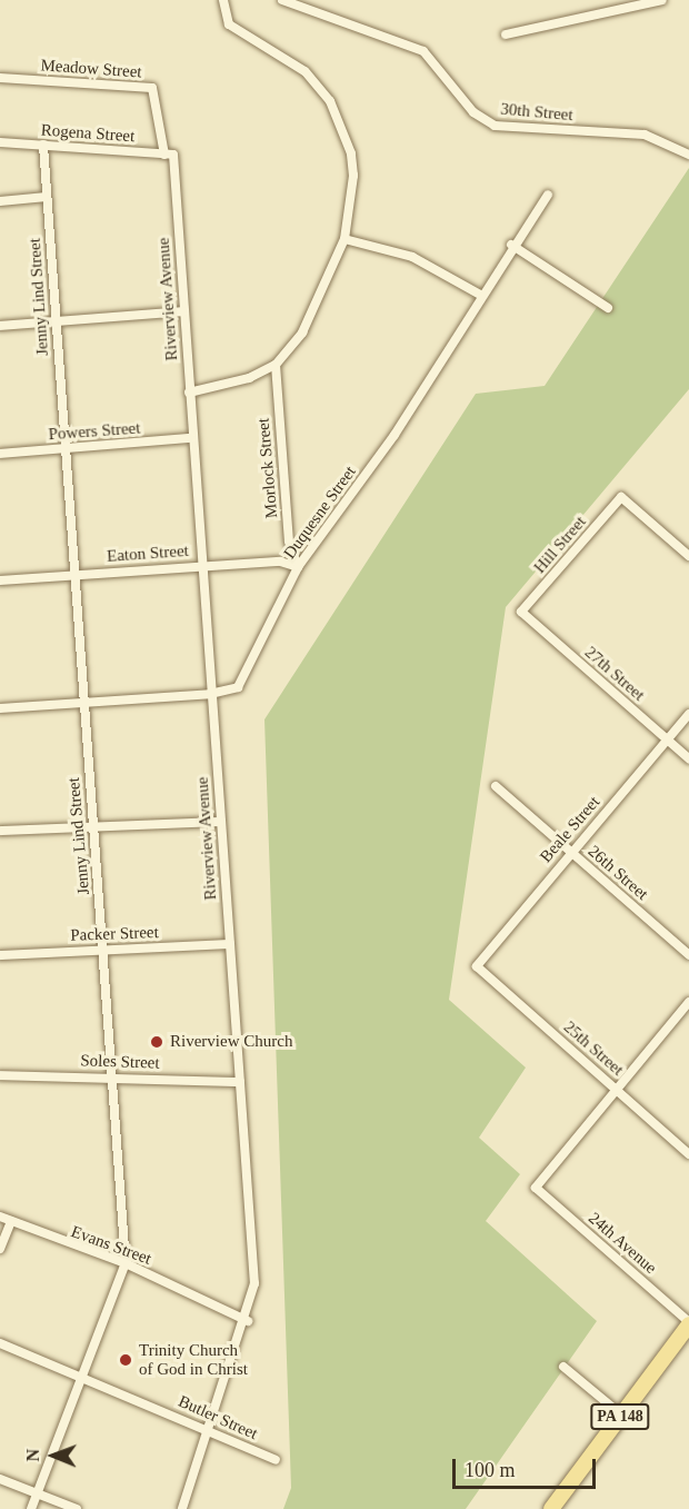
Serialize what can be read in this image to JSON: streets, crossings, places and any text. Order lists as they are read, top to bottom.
{
  "streets": {
    "main road": ["PA 148"],
    "street": [
      "Meadow Street",
      "30th Street",
      "Rogena Street",
      "Jenny Lind Street",
      "Riverview Avenue",
      "Powers Street",
      "Morlock Street",
      "Duquesne Street",
      "Hill Street",
      "Eaton Street",
      "27th Street",
      "Beale Street",
      "26th Street",
      "Packer Street",
      "25th Street",
      "Soles Street",
      "24th Avenue",
      "Evans Street",
      "Butler Street"
    ]
  },
  "crossings": [
    ["Meadow Street", "Rogena Street"],
    ["Meadow Street", "Riverview Avenue"],
    ["Rogena Street", "Jenny Lind Street"],
    ["Rogena Street", "Riverview Avenue"],
    ["Jenny Lind Street", "Powers Street"],
    ["Jenny Lind Street", "Duquesne Street"],
    ["Jenny Lind Street", "Eaton Street"],
    ["Jenny Lind Street", "Packer Street"],
    ["Jenny Lind Street", "Soles Street"],
    ["Jenny Lind Street", "Evans Street"],
    ["Jenny Lind Street", "Butler Street"],
    ["Riverview Avenue", "Powers Street"],
    ["Riverview Avenue", "Duquesne Street"],
    ["Riverview Avenue", "Eaton Street"],
    ["Riverview Avenue", "Packer Street"],
    ["Riverview Avenue", "Soles Street"],
    ["Riverview Avenue", "Evans Street"],
    ["Riverview Avenue", "Butler Street"],
    ["Morlock Street", "Duquesne Street"],
    ["Morlock Street", "Eaton Street"],
    ["Duquesne Street", "Eaton Street"],
    ["Hill Street", "27th Street"],
    ["27th Street", "Beale Street"],
    ["Beale Street", "26th Street"],
    ["Beale Street", "25th Street"],
    ["25th Street", "24th Avenue"],
    ["24th Avenue", "PA 148"]
  ],
  "places": ["Riverview Church", "Trinity Church of God in Christ"],
  "scale_bar": "100 m",
  "north": "left"
}
